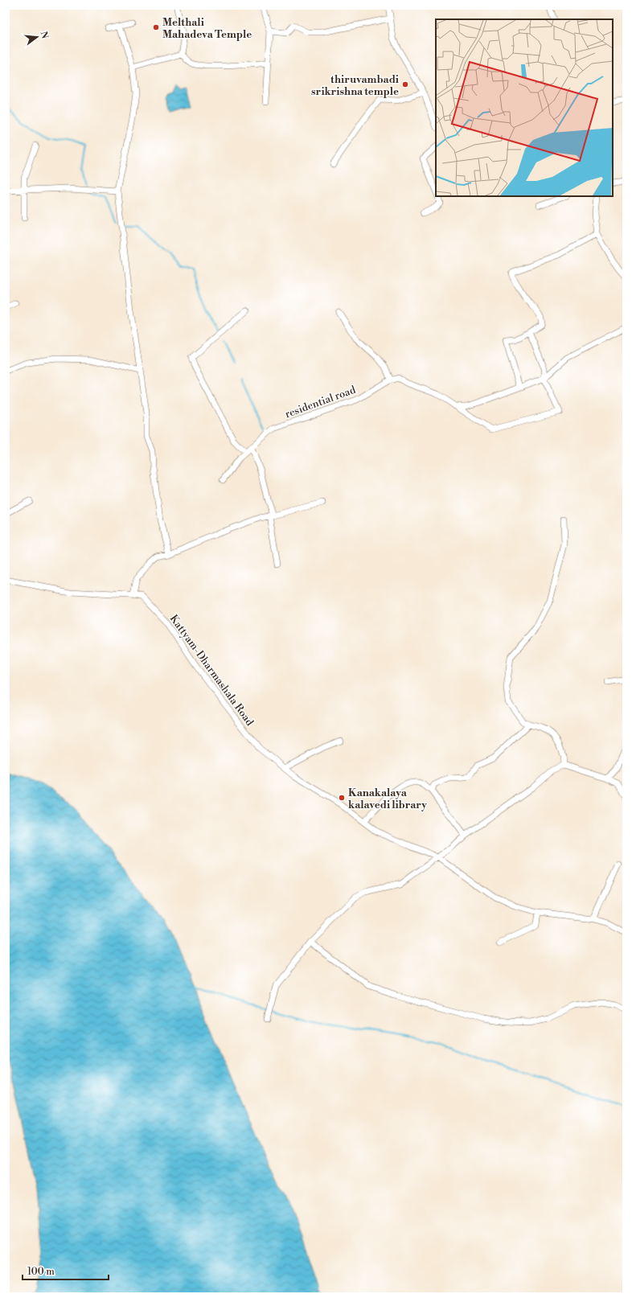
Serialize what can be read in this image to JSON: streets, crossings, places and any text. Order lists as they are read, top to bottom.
{
  "streets": {
    "street": ["residential road", "Kattyam-Dharmashala Road"]
  },
  "places": ["Melthali Mahadeva Temple", "thiruvambadi srikrishna temple", "Kanakalaya kalavedi library"],
  "scale_bar": "100 m",
  "north": "right"
}
